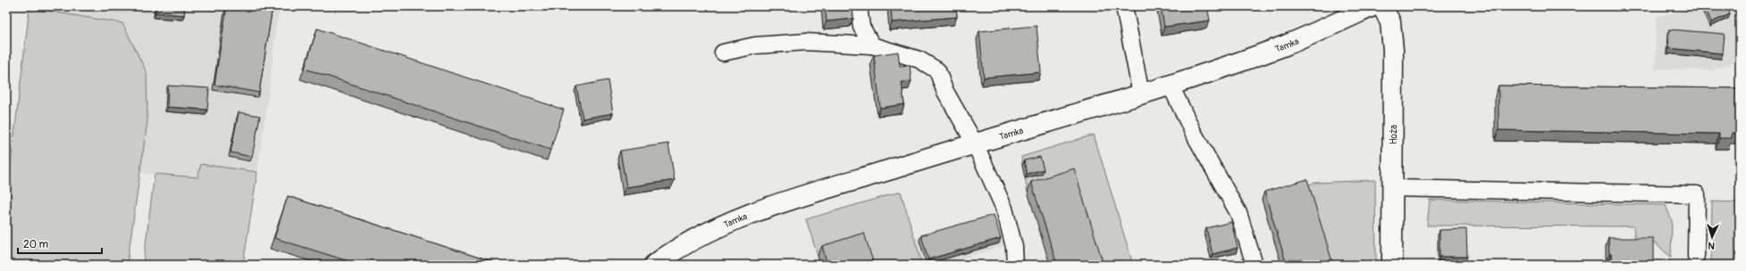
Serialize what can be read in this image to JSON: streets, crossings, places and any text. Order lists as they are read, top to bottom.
{
  "streets": {
    "street": ["Tamka", "Hoża"]
  },
  "scale_bar": "20 m",
  "north": "bottom"
}
